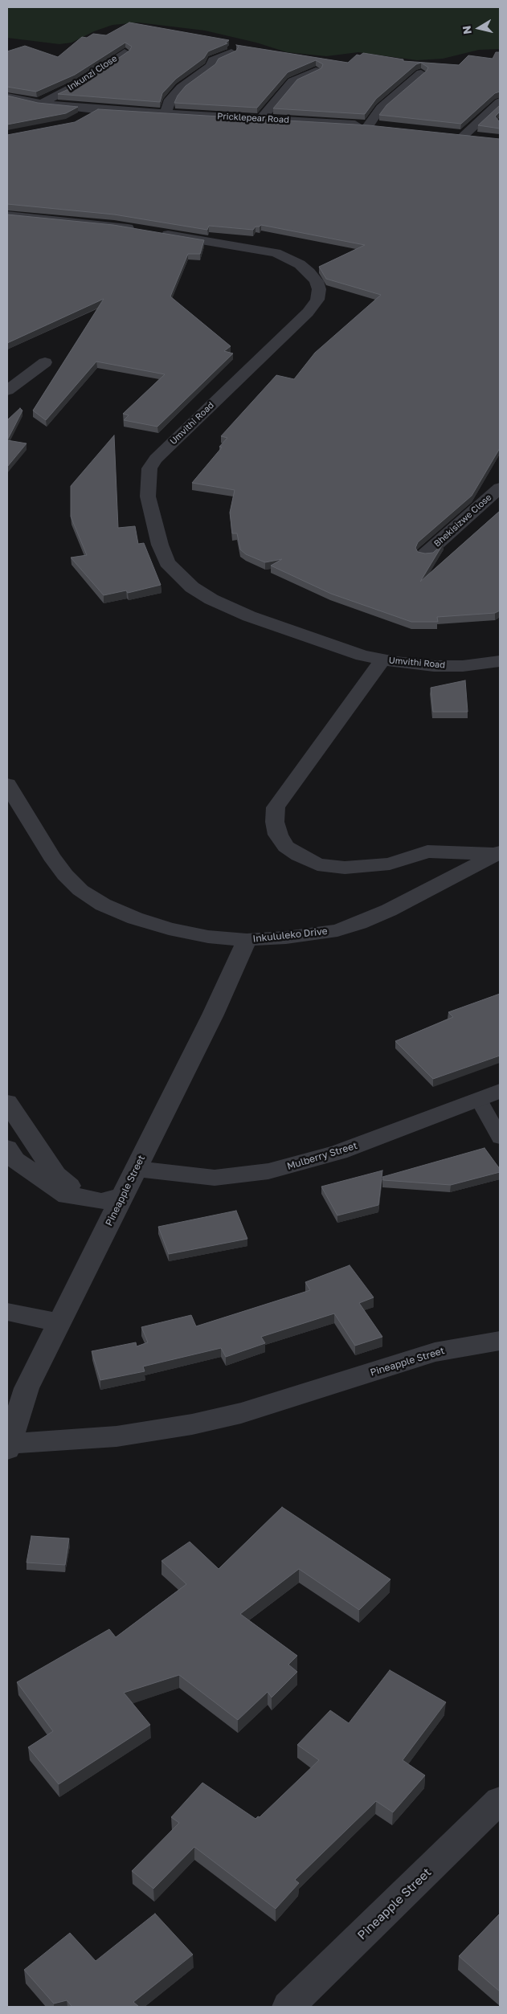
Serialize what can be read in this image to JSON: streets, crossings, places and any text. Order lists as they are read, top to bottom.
{
  "streets": {
    "street": [
      "Inkunzi Close",
      "Pricklepear Road",
      "Umvithi Road",
      "Bhekisizwe Close",
      "Inkululeko Drive",
      "Mulberry Street",
      "Pineapple Street"
    ]
  },
  "crossings": [
    ["Inkunzi Close", "Pricklepear Road"],
    ["Inkululeko Drive", "Pineapple Street"],
    ["Mulberry Street", "Pineapple Street"]
  ],
  "north": "left"
}
